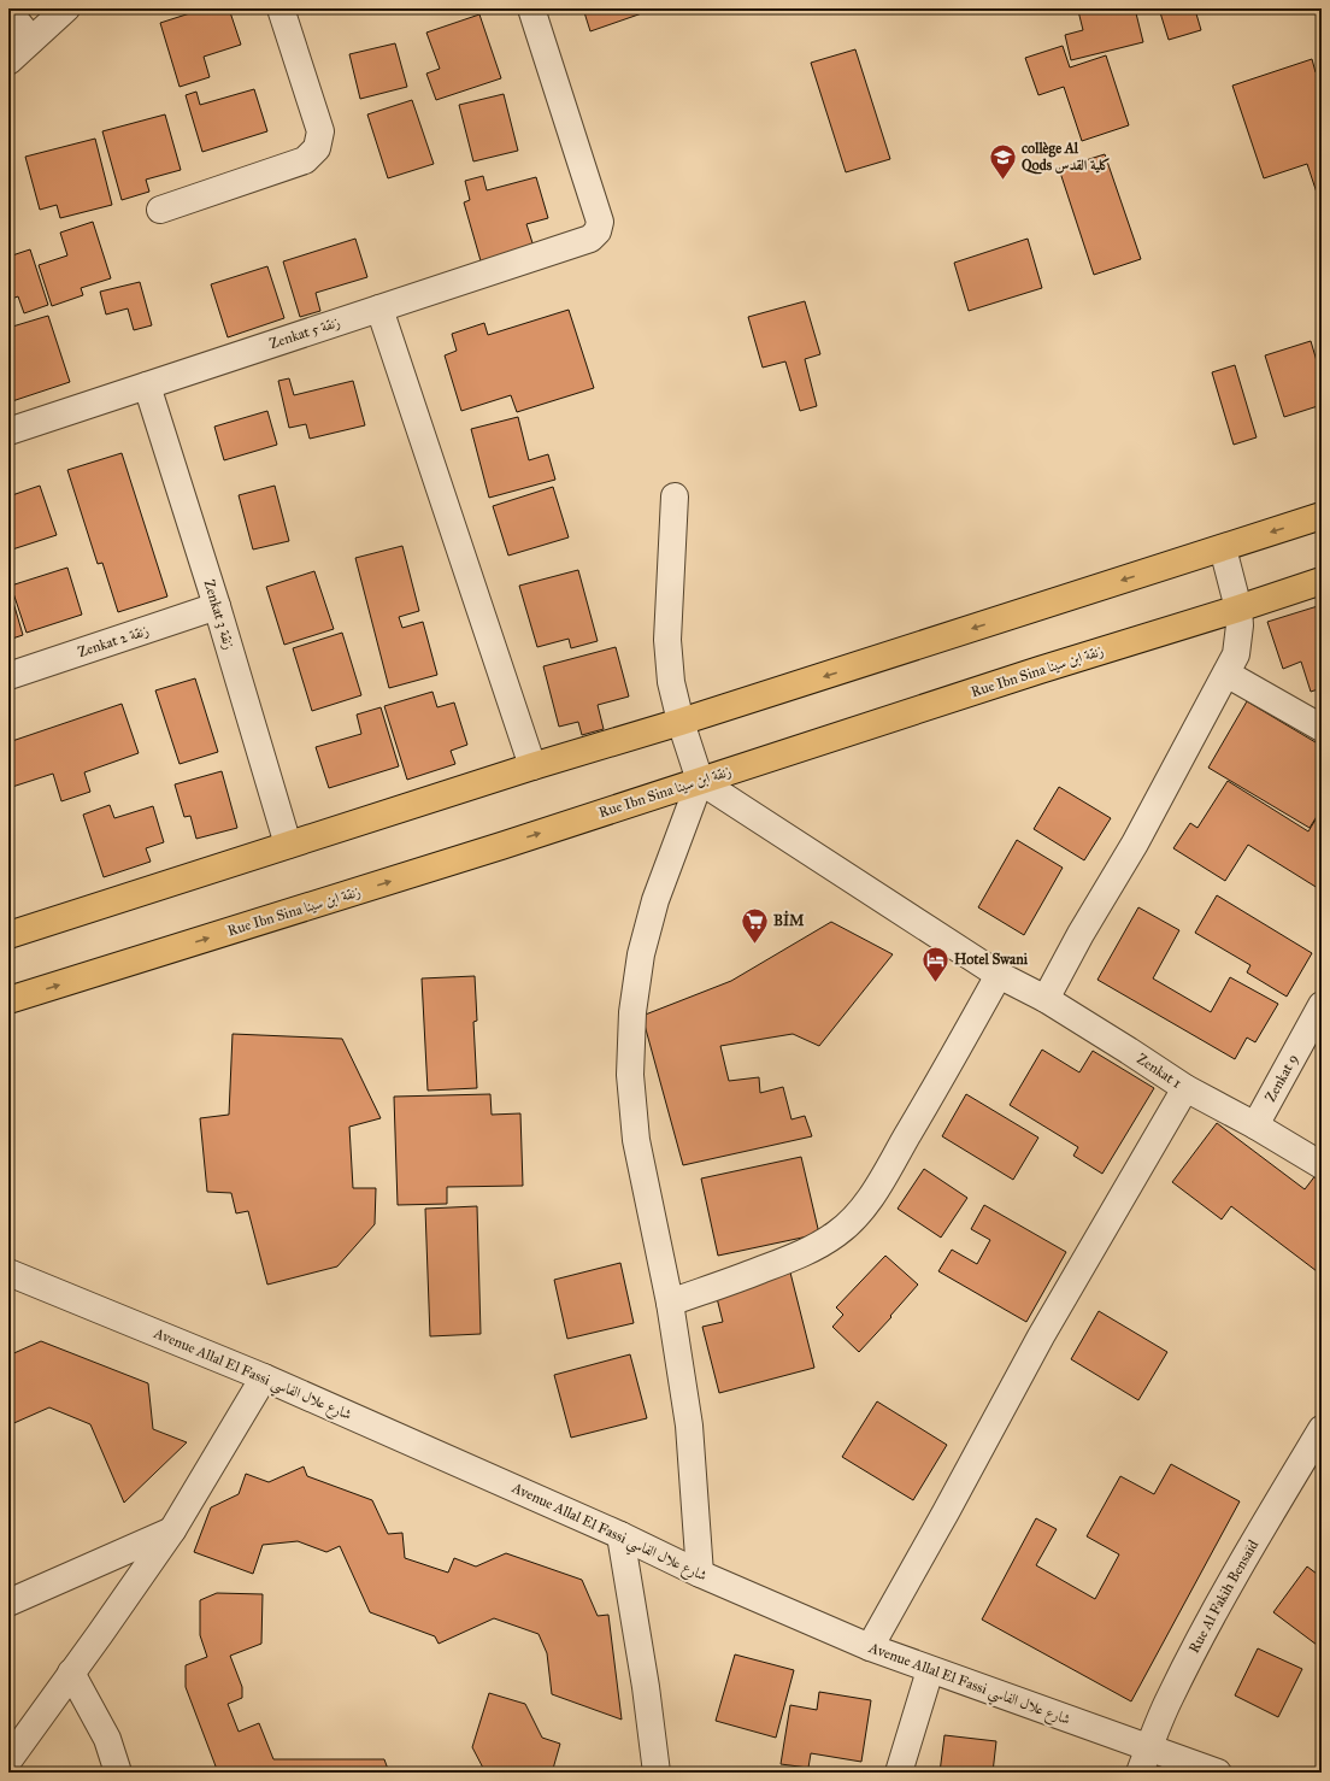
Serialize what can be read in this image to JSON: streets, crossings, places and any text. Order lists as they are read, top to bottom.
{
  "streets": {
    "main road": ["Rue Ibn Sina زنقة ابن سينا"],
    "street": [
      "Zenkat 5 زنقة",
      "Zenkat 3 زنقة",
      "Zenkat 2 زنقة",
      "Zenkat 1",
      "Zenkat 9",
      "Avenue Allal El Fassi شارع علال الفاسي",
      "Rue Al Fakih Bensaïd"
    ]
  },
  "crossings": [
    ["Zenkat 5 زنقة", "Zenkat 3 زنقة"],
    ["Zenkat 3 زنقة", "Zenkat 2 زنقة"],
    ["Rue Ibn Sina زنقة ابن سينا", "Zenkat 1"],
    ["Zenkat 1", "Zenkat 9"],
    ["Avenue Allal El Fassi شارع علال الفاسي", "Rue Al Fakih Bensaïd"]
  ],
  "places": {
    "school or university": ["collège Al Qods كلية القدس"],
    "supermarket": ["BİM"],
    "hotel": ["Hotel Swani"]
  }
}
